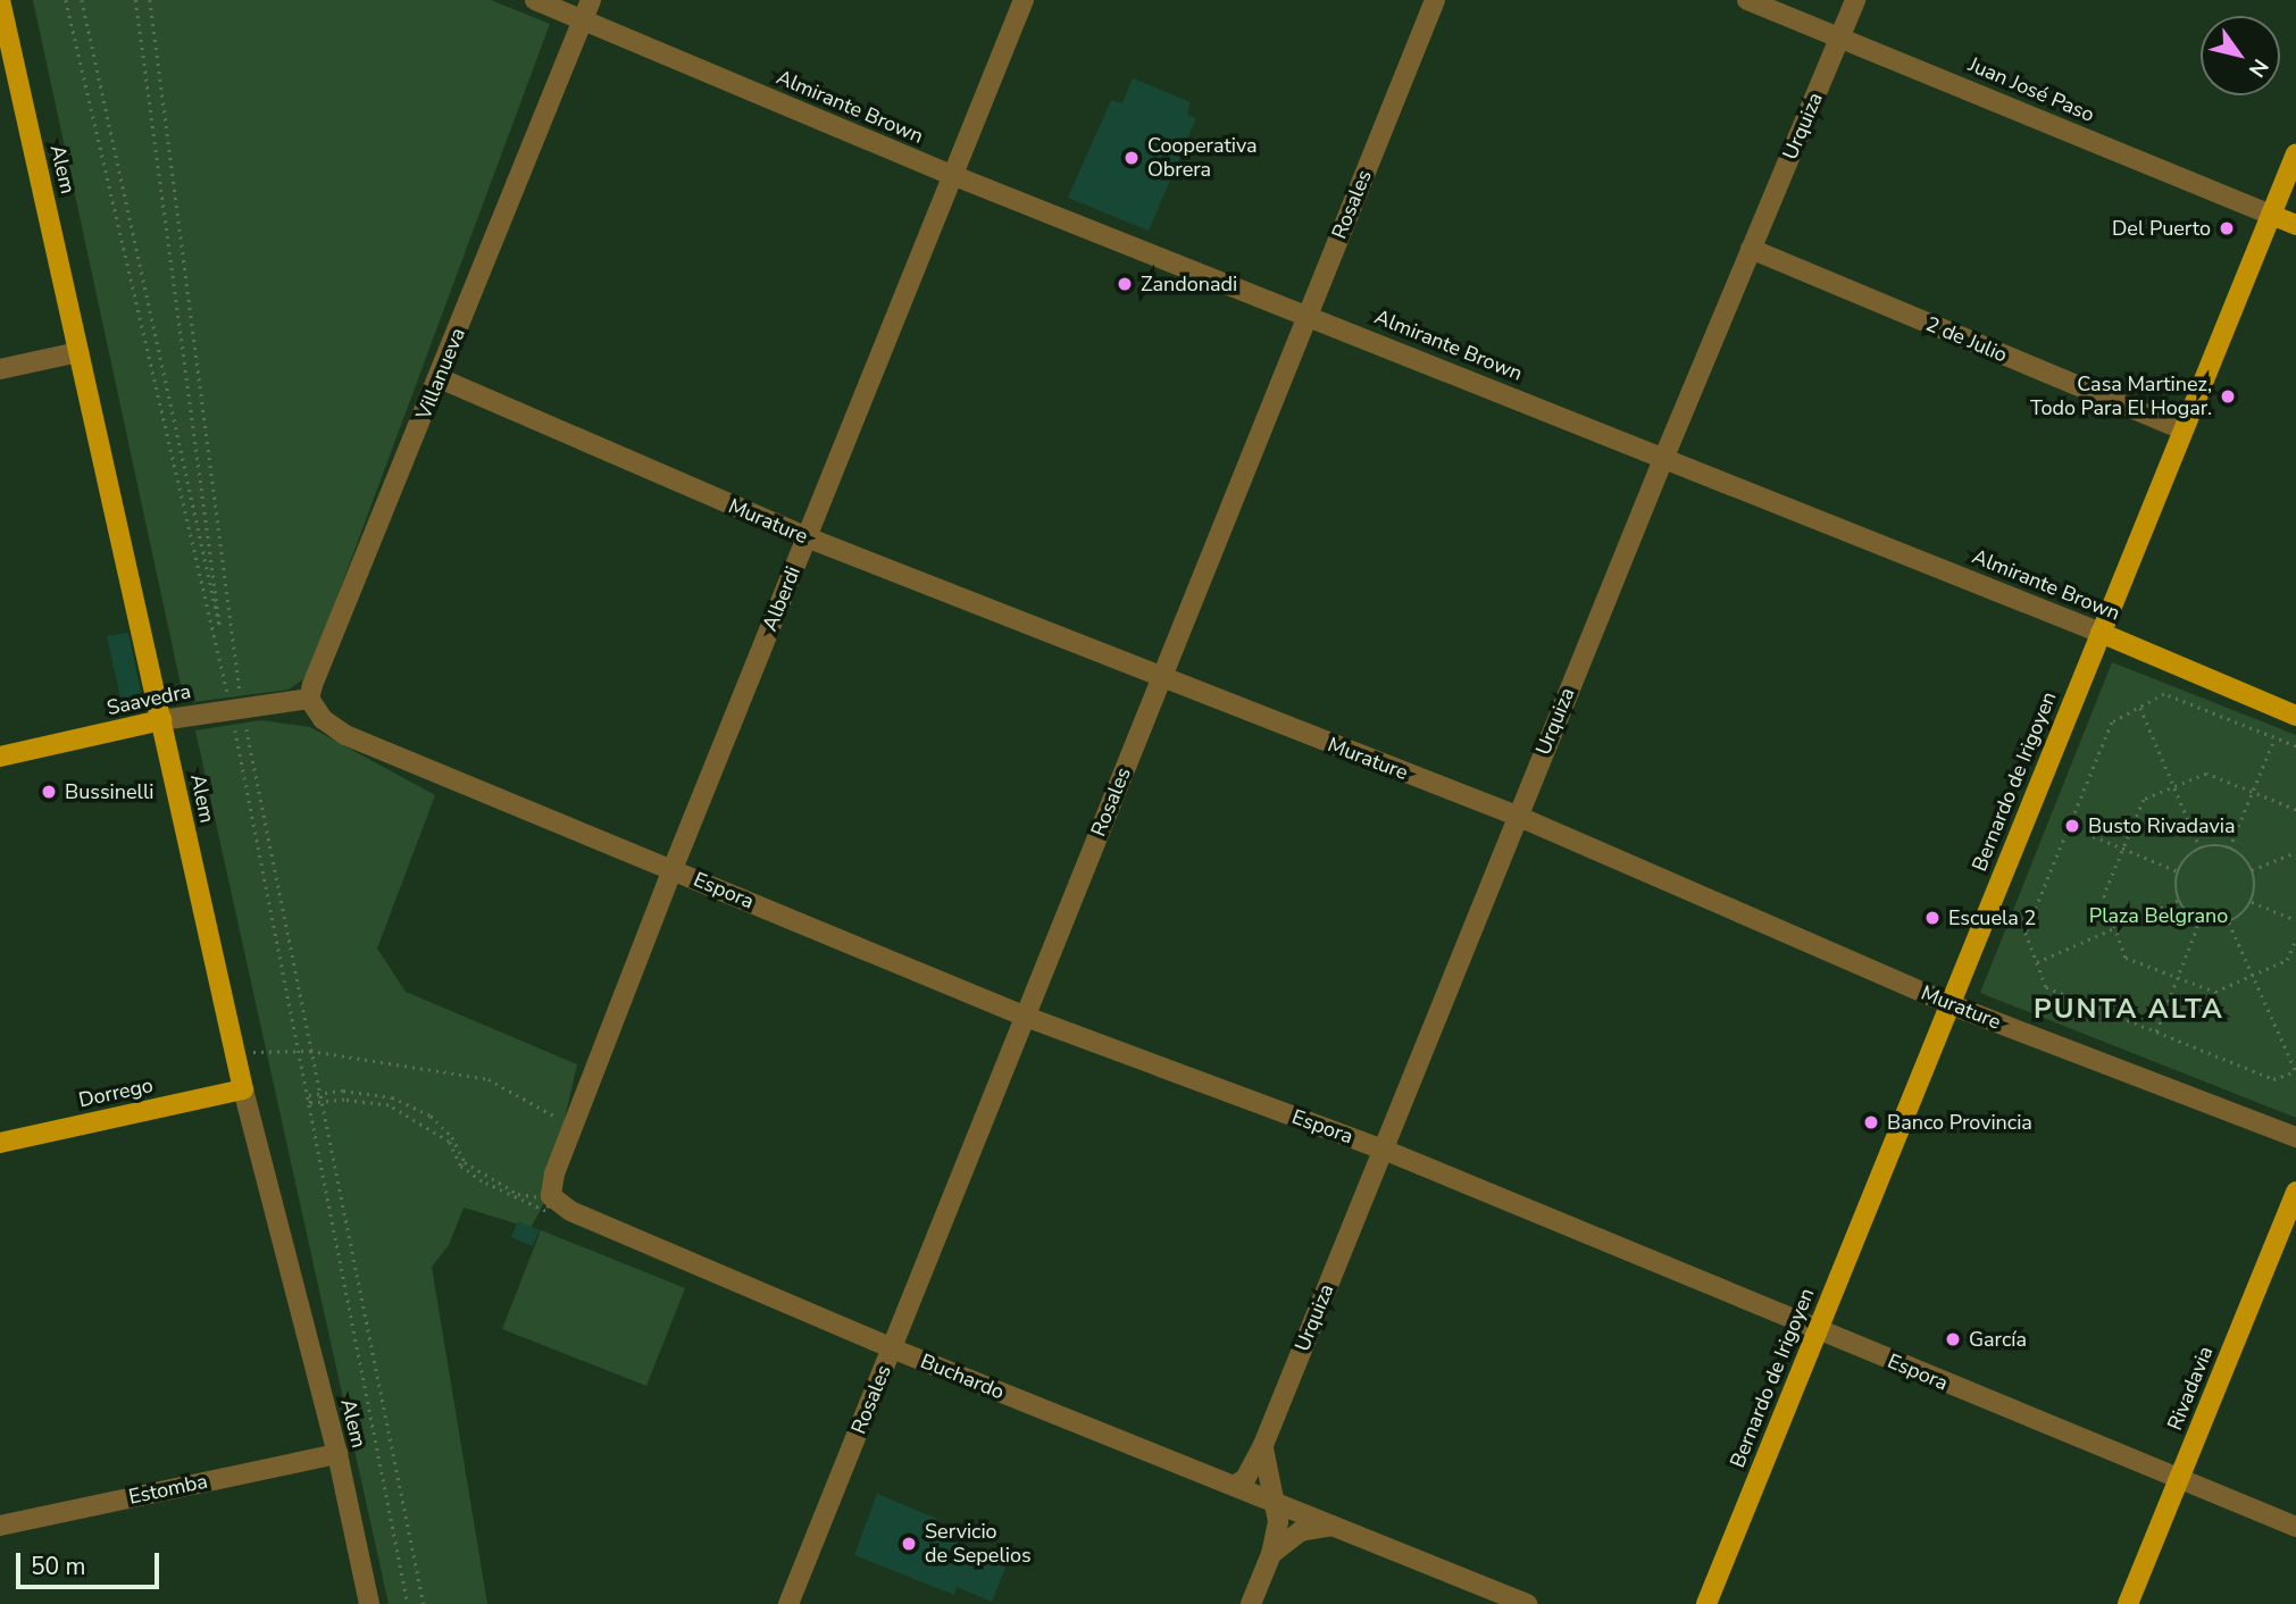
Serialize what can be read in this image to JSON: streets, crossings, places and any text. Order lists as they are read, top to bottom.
{
  "streets": {
    "main road": [
      "Juan José Paso",
      "Almirante Brown",
      "Alem",
      "Saavedra",
      "Bernardo de Irigoyen",
      "Dorrego",
      "Rivadavia"
    ],
    "street": [
      "Urquiza",
      "Rosales",
      "2 de Julio",
      "Villanueva",
      "Murature",
      "Alberdi",
      "Espora",
      "Buchardo",
      "Estomba"
    ]
  },
  "crossings": [
    ["Juan José Paso", "Urquiza"],
    ["Juan José Paso", "Bernardo de Irigoyen"],
    ["Almirante Brown", "Urquiza"],
    ["Almirante Brown", "Rosales"],
    ["Almirante Brown", "Villanueva"],
    ["Almirante Brown", "Alberdi"],
    ["Almirante Brown", "Bernardo de Irigoyen"],
    ["Urquiza", "2 de Julio"],
    ["Urquiza", "Murature"],
    ["Urquiza", "Espora"],
    ["Urquiza", "Buchardo"],
    ["Alem", "Saavedra"],
    ["Alem", "Dorrego"],
    ["Alem", "Estomba"],
    ["Rosales", "Murature"],
    ["Rosales", "Espora"],
    ["Rosales", "Buchardo"],
    ["2 de Julio", "Bernardo de Irigoyen"],
    ["Villanueva", "Murature"],
    ["Villanueva", "Saavedra"],
    ["Villanueva", "Espora"],
    ["Murature", "Alberdi"],
    ["Murature", "Bernardo de Irigoyen"],
    ["Alberdi", "Espora"],
    ["Alberdi", "Buchardo"],
    ["Saavedra", "Espora"],
    ["Bernardo de Irigoyen", "Espora"],
    ["Espora", "Rivadavia"]
  ],
  "districts": ["PUNTA ALTA"],
  "parks": ["Plaza Belgrano"],
  "places": [
    "Cooperativa Obrera",
    "Del Puerto",
    "Zandonadi",
    "Casa Martinez, Todo Para El Hogar.",
    "Bussinelli",
    "Busto Rivadavia",
    "Escuela 2",
    "Banco Provincia",
    "García",
    "Servicio de Sepelios"
  ],
  "scale_bar": "50 m",
  "north": "bottom right"
}
